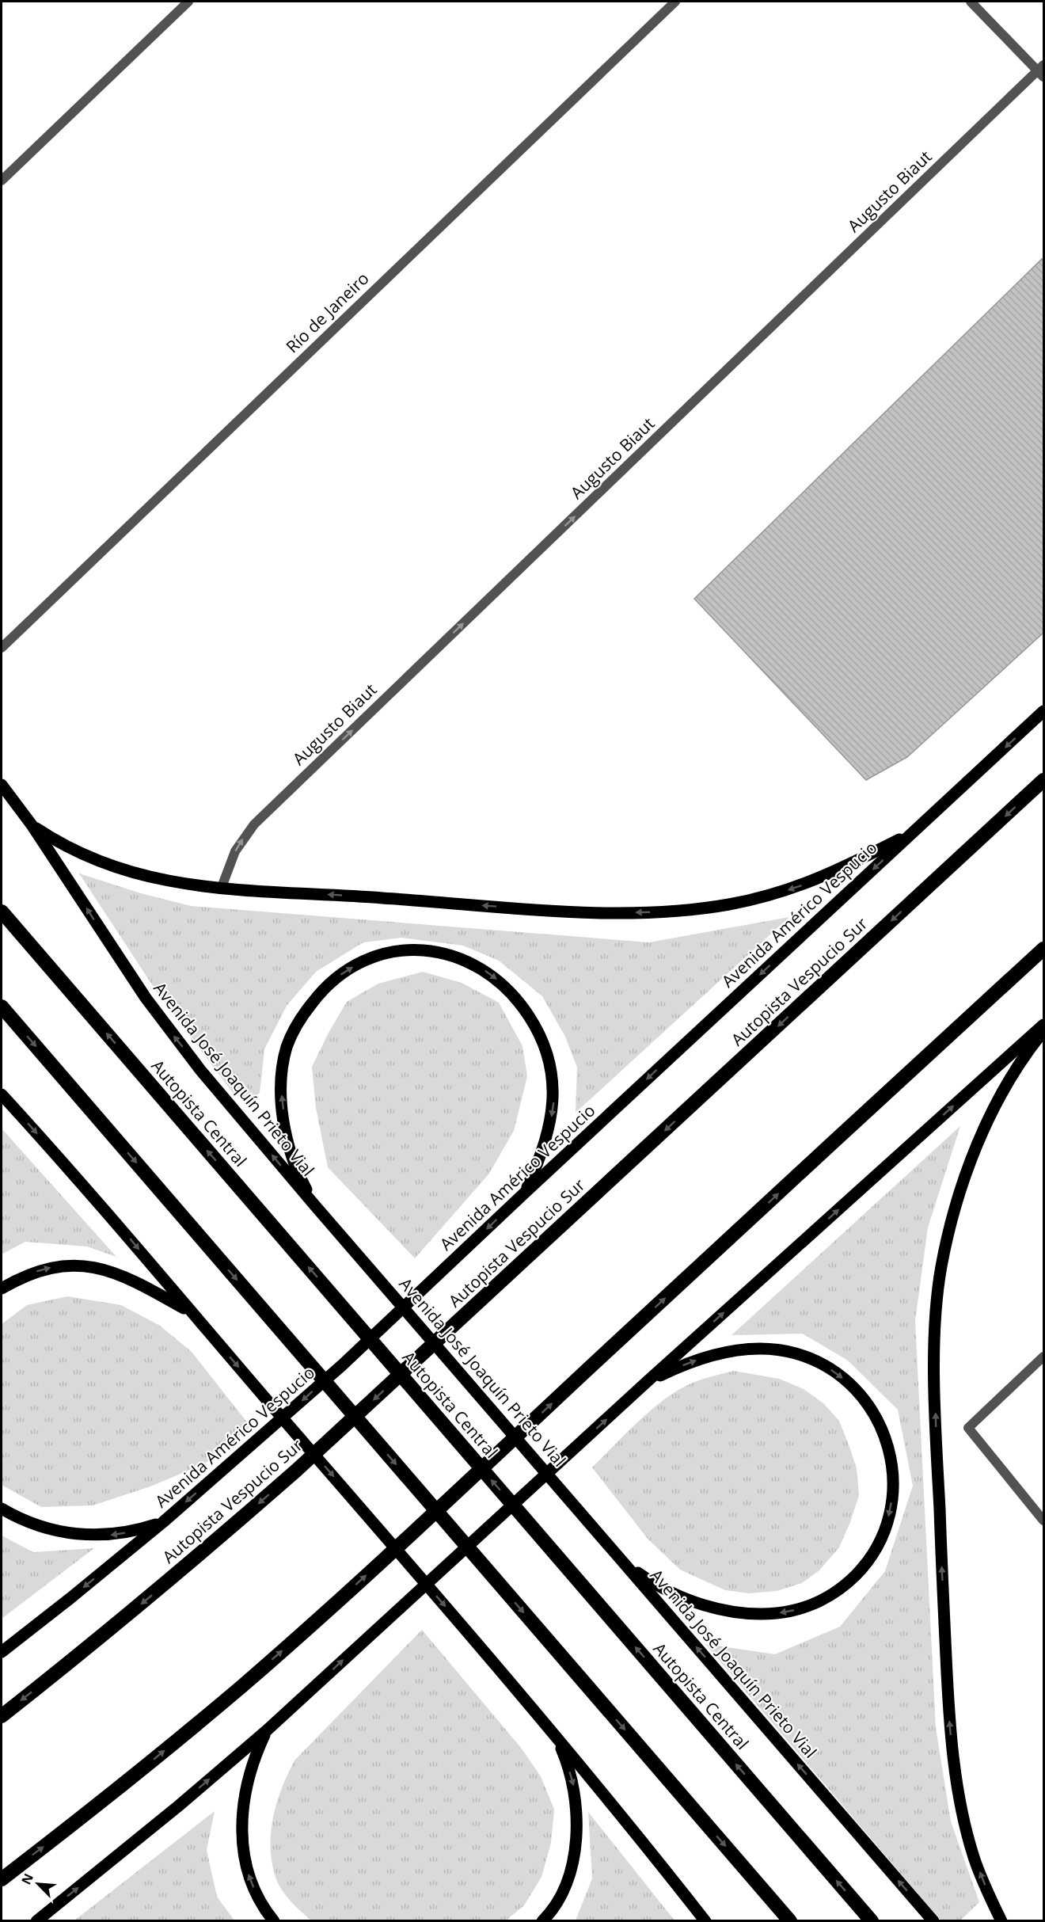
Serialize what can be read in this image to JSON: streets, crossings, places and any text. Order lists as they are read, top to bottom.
{
  "streets": {
    "highway": ["Autopista Vespucio Sur", "Autopista Central"],
    "main road": ["Avenida Américo Vespucio", "Avenida José Joaquín Prieto Vial"],
    "street": ["Augusto Biaut", "Río de Janeiro"]
  },
  "crossings": [
    ["Augusto Biaut", "Avenida José Joaquín Prieto Vial"],
    ["Avenida Américo Vespucio", "Avenida José Joaquín Prieto Vial"]
  ],
  "one_way": ["Augusto Biaut", "Avenida Américo Vespucio", "Avenida José Joaquín Prieto Vial"],
  "north": "top left"
}
